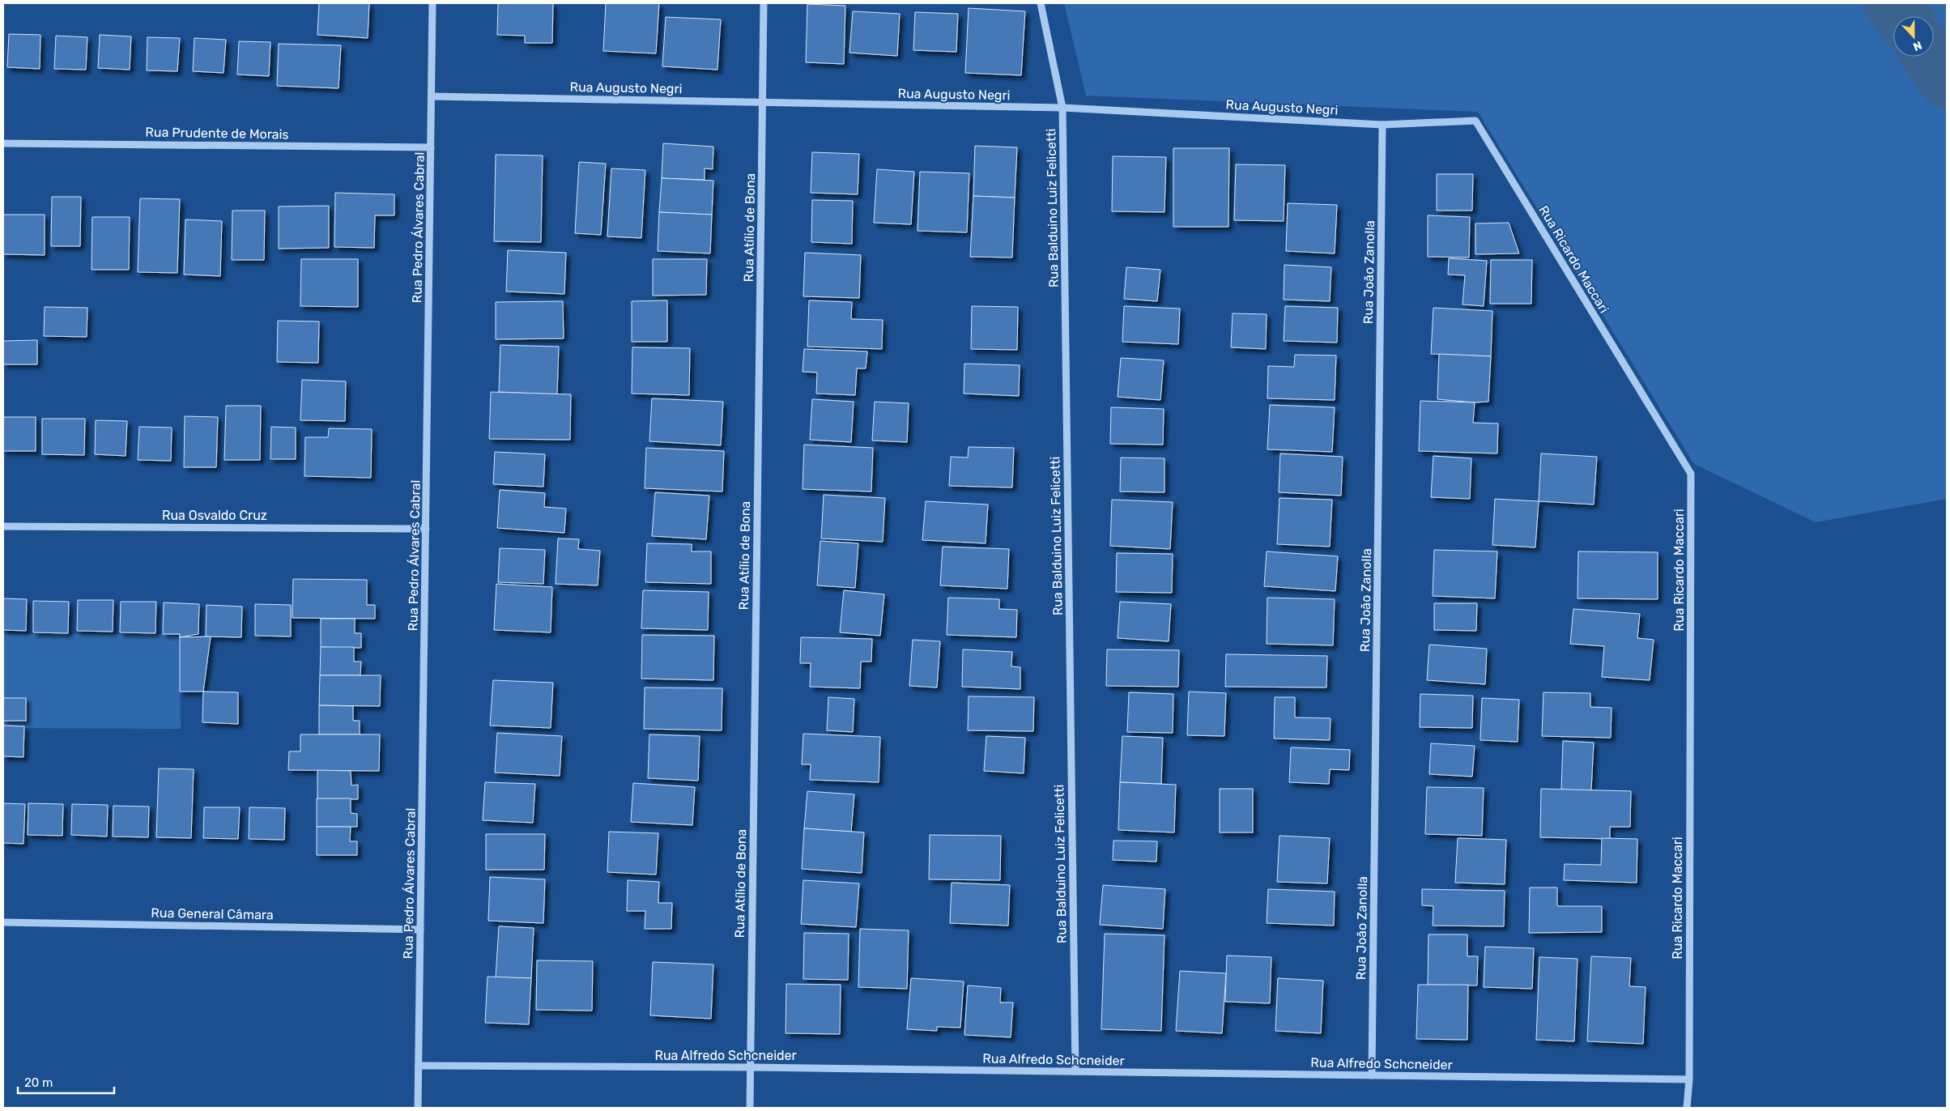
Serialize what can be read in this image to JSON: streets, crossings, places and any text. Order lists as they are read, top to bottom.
{
  "streets": {
    "street": [
      "Rua Augusto Negri",
      "Rua Prudente de Morais",
      "Rua Balduino Luiz Felicetti",
      "Rua Pedro Álvares Cabral",
      "Rua Atílio de Bona",
      "Rua Ricardo Maccari",
      "Rua João Zanolla",
      "Rua Osvaldo Cruz",
      "Rua General Câmara",
      "Rua Alfredo Schcneider"
    ]
  },
  "crossings": [
    ["Rua Augusto Negri", "Rua Balduino Luiz Felicetti"],
    ["Rua Augusto Negri", "Rua Pedro Álvares Cabral"],
    ["Rua Augusto Negri", "Rua Atílio de Bona"],
    ["Rua Augusto Negri", "Rua Ricardo Maccari"],
    ["Rua Augusto Negri", "Rua João Zanolla"],
    ["Rua Prudente de Morais", "Rua Pedro Álvares Cabral"],
    ["Rua Balduino Luiz Felicetti", "Rua Alfredo Schcneider"],
    ["Rua Pedro Álvares Cabral", "Rua Osvaldo Cruz"],
    ["Rua Pedro Álvares Cabral", "Rua General Câmara"],
    ["Rua Pedro Álvares Cabral", "Rua Alfredo Schcneider"],
    ["Rua Atílio de Bona", "Rua Alfredo Schcneider"],
    ["Rua Ricardo Maccari", "Rua Alfredo Schcneider"],
    ["Rua João Zanolla", "Rua Alfredo Schcneider"]
  ],
  "scale_bar": "20 m",
  "north": "bottom"
}
